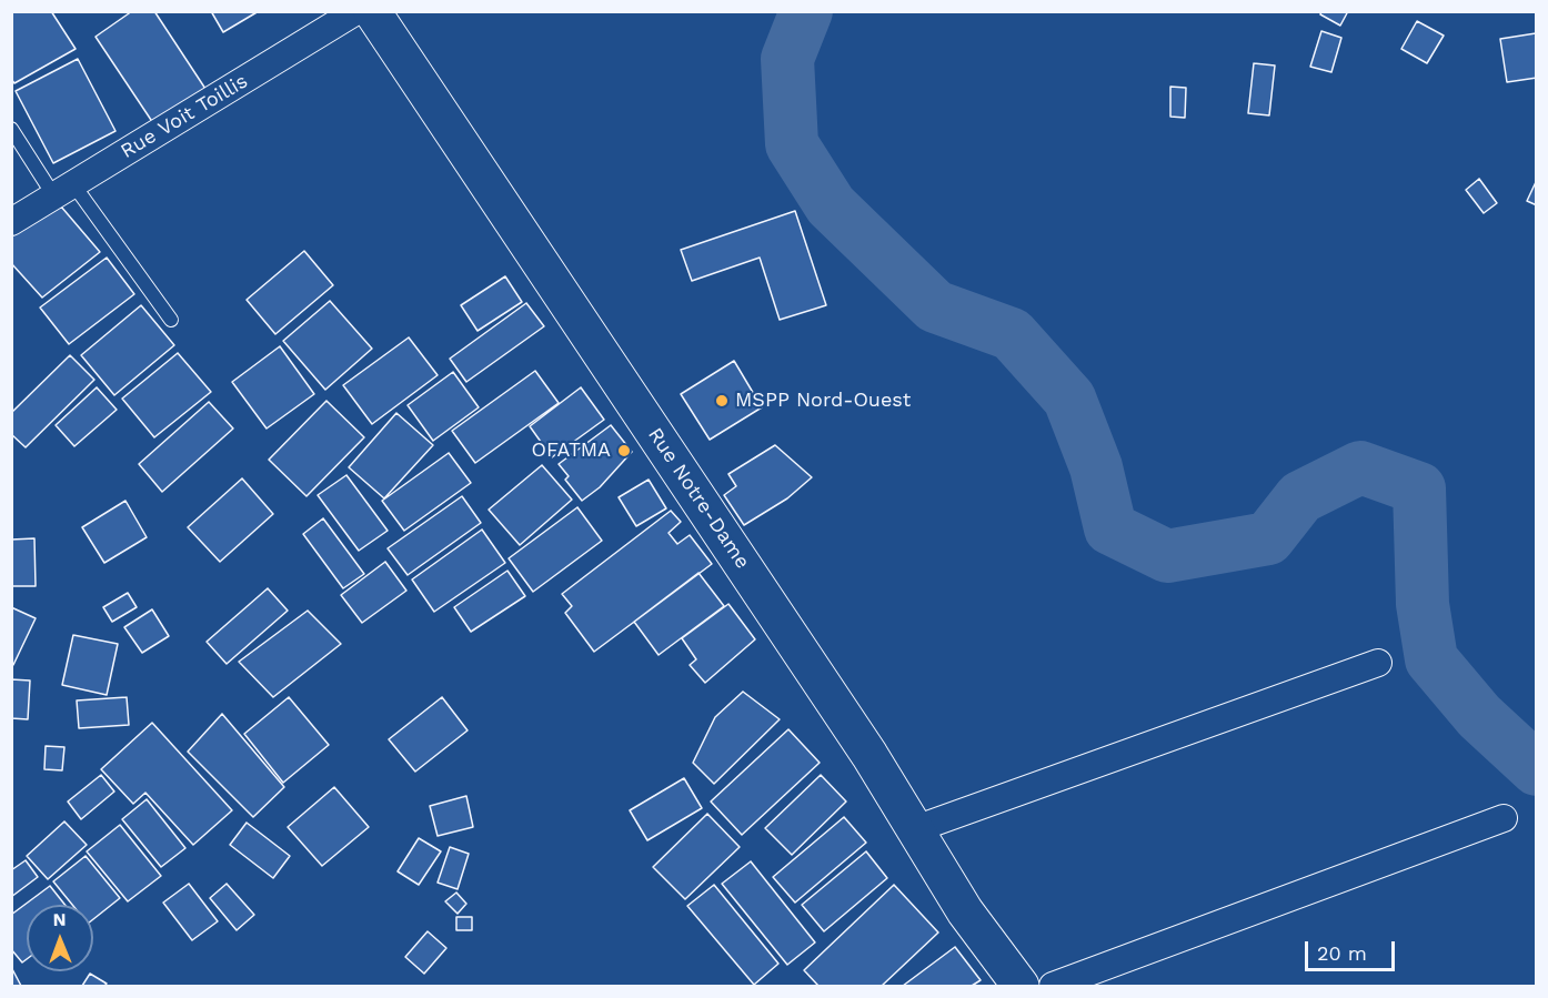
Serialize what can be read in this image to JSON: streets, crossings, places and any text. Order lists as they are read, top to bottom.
{
  "streets": {
    "street": ["Rue Voit Toillis", "Rue Notre-Dame"]
  },
  "places": ["MSPP Nord-Ouest", "OFATMA"],
  "scale_bar": "20 m",
  "north": "top"
}
